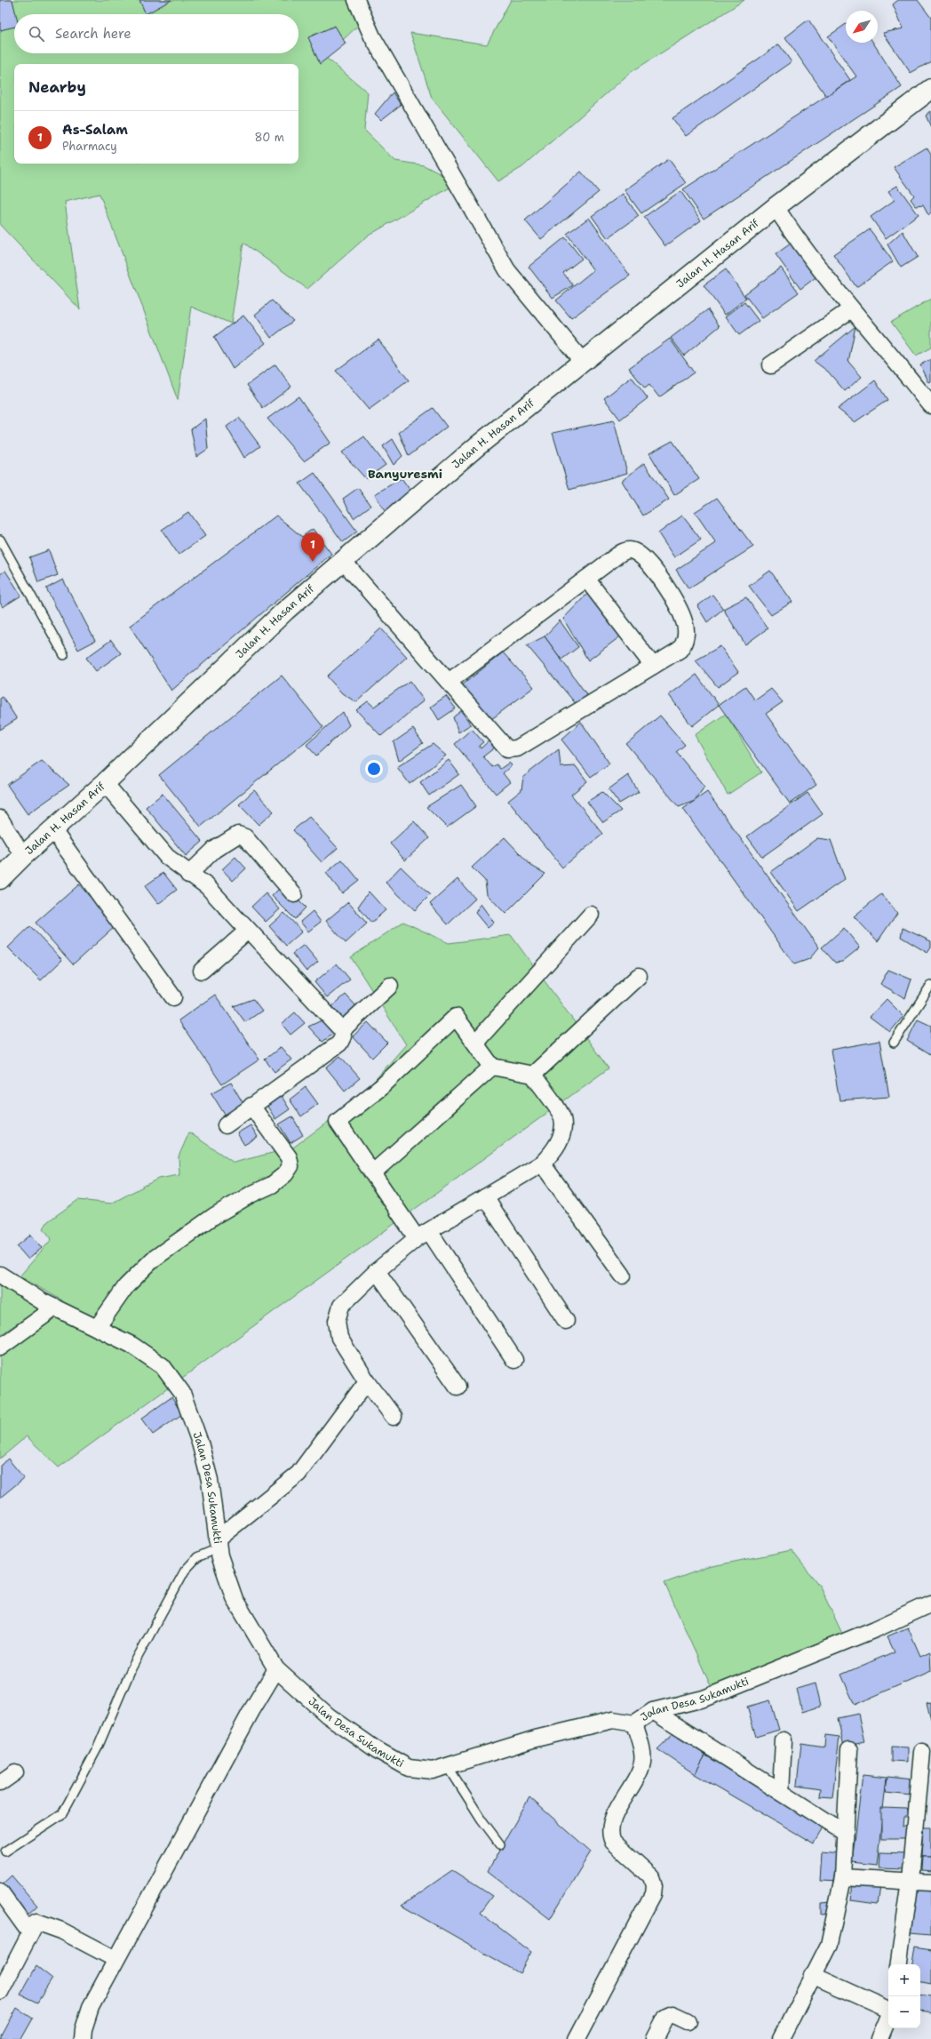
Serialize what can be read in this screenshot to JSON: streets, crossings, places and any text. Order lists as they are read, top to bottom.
{
  "streets": {
    "main road": ["Jalan H. Hasan Arif"],
    "street": ["Jalan Desa Sukamukti"]
  },
  "districts": ["Banyuresmi"],
  "north": "bottom left",
  "page": {
    "search": "Search here",
    "heading": "Nearby",
    "list": [
      {
        "mark": "1",
        "name": "As-Salam",
        "note": "Pharmacy",
        "value": "80 m"
      }
    ],
    "pins": "1",
    "map_buttons": ["+", "−"]
  }
}
